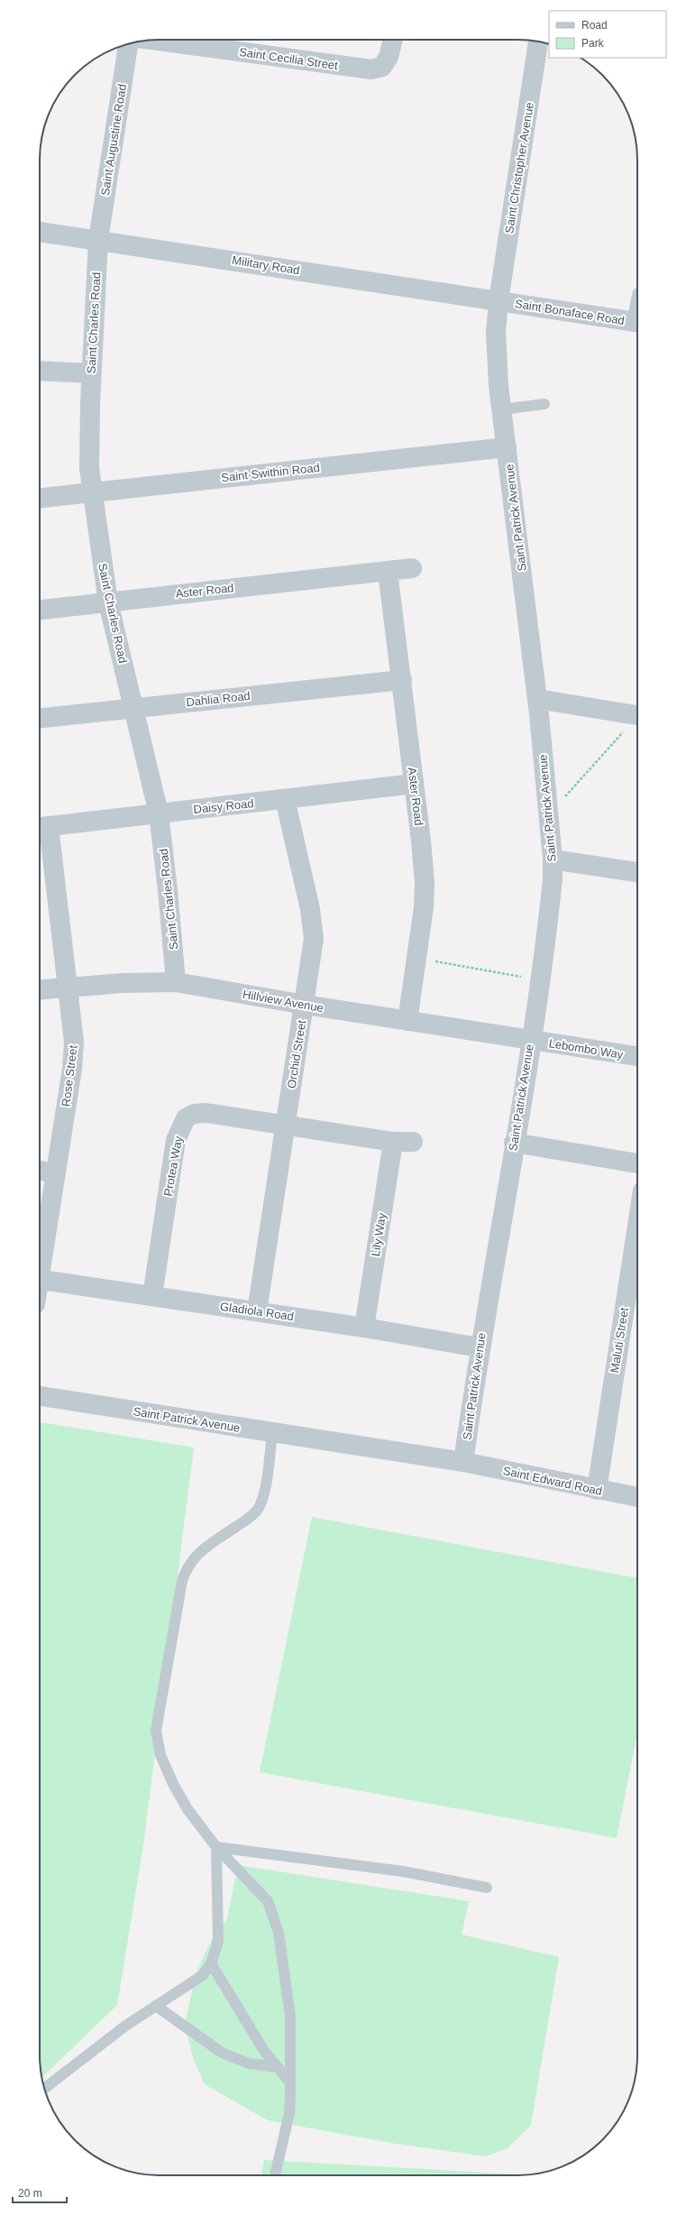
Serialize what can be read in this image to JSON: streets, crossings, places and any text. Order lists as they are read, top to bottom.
{
  "streets": {
    "street": [
      "Saint Cecilia Street",
      "Saint Augustine Road",
      "Saint Christopher Avenue",
      "Military Road",
      "Saint Bonaface Road",
      "Saint Charles Road",
      "Saint Swithin Road",
      "Saint Patrick Avenue",
      "Aster Road",
      "Dahlia Road",
      "Daisy Road",
      "Hillview Avenue",
      "Lebombo Way",
      "Orchid Street",
      "Rose Street",
      "Protea Way",
      "Lily Way",
      "Gladiola Road",
      "Maluti Street",
      "Saint Edward Road"
    ]
  },
  "crossings": [
    ["Saint Augustine Road", "Military Road"],
    ["Saint Augustine Road", "Saint Charles Road"],
    ["Saint Christopher Avenue", "Military Road"],
    ["Saint Christopher Avenue", "Saint Bonaface Road"],
    ["Saint Christopher Avenue", "Saint Patrick Avenue"],
    ["Military Road", "Saint Bonaface Road"],
    ["Military Road", "Saint Charles Road"],
    ["Military Road", "Saint Patrick Avenue"],
    ["Saint Bonaface Road", "Saint Patrick Avenue"],
    ["Saint Charles Road", "Saint Swithin Road"],
    ["Saint Charles Road", "Aster Road"],
    ["Saint Charles Road", "Dahlia Road"],
    ["Saint Charles Road", "Daisy Road"],
    ["Saint Charles Road", "Hillview Avenue"],
    ["Saint Swithin Road", "Saint Patrick Avenue"],
    ["Saint Patrick Avenue", "Hillview Avenue"],
    ["Saint Patrick Avenue", "Lebombo Way"],
    ["Saint Patrick Avenue", "Gladiola Road"],
    ["Saint Patrick Avenue", "Saint Edward Road"],
    ["Aster Road", "Dahlia Road"],
    ["Aster Road", "Daisy Road"],
    ["Aster Road", "Hillview Avenue"],
    ["Daisy Road", "Orchid Street"],
    ["Daisy Road", "Rose Street"],
    ["Hillview Avenue", "Lebombo Way"],
    ["Hillview Avenue", "Orchid Street"],
    ["Hillview Avenue", "Rose Street"],
    ["Orchid Street", "Protea Way"],
    ["Orchid Street", "Gladiola Road"],
    ["Protea Way", "Gladiola Road"],
    ["Lily Way", "Gladiola Road"],
    ["Maluti Street", "Saint Edward Road"]
  ],
  "legend": ["Road", "Park"],
  "scale_bar": "20 m"
}
